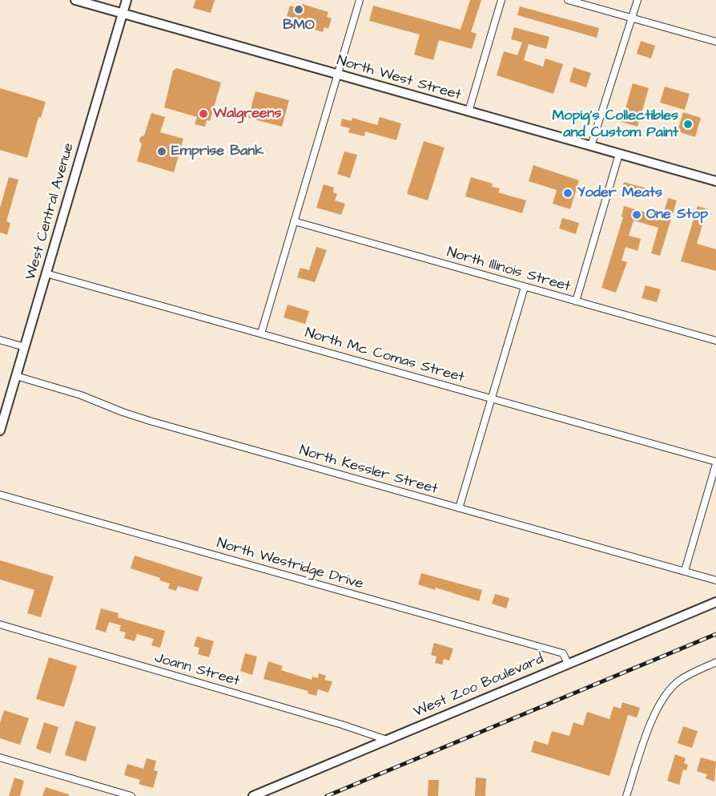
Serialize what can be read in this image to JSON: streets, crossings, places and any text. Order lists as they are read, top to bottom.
{
  "streets": {
    "main road": ["North West Street", "West Central Avenue", "West Zoo Boulevard"],
    "street": [
      "North Illinois Street",
      "North Mc Comas Street",
      "North Kessler Street",
      "North Westridge Drive",
      "Joann Street"
    ]
  },
  "crossings": [
    ["North West Street", "West Central Avenue"],
    ["West Central Avenue", "North Mc Comas Street"],
    ["West Central Avenue", "North Kessler Street"],
    ["North Westridge Drive", "West Zoo Boulevard"],
    ["Joann Street", "West Zoo Boulevard"]
  ],
  "places": [
    "BMO",
    "Walgreens",
    "Mopig's Collectibles and Custom Paint",
    "Emprise Bank",
    "Yoder Meats",
    "One Stop"
  ]
}
